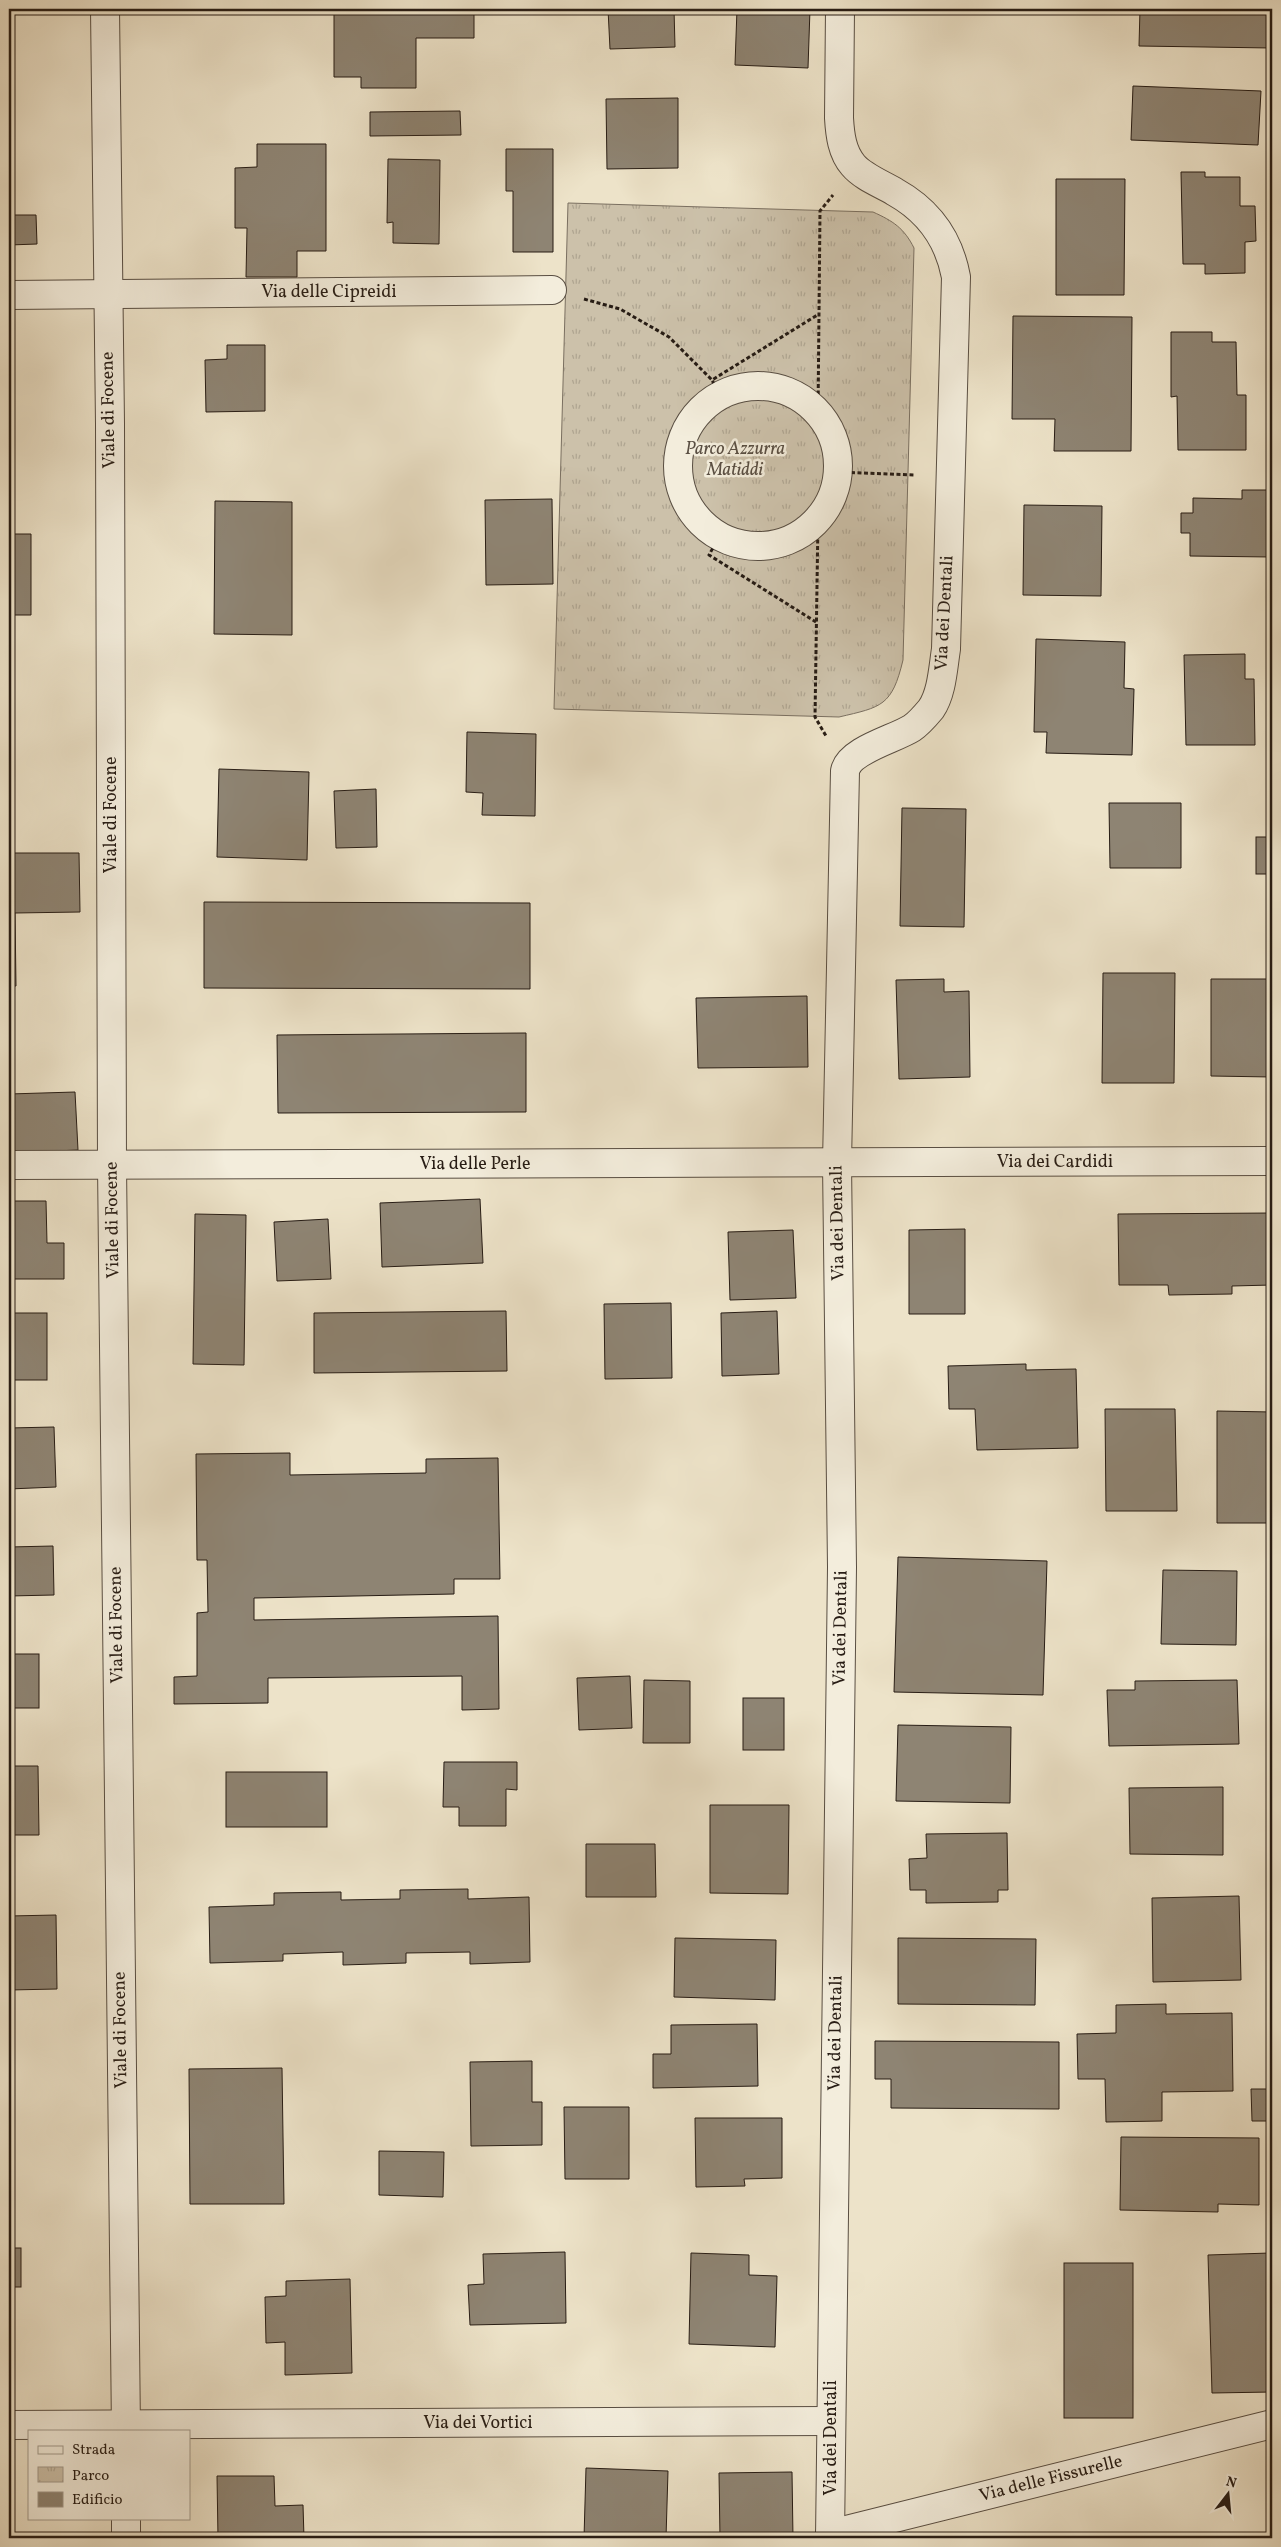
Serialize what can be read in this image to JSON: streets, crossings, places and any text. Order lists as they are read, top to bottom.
{
  "streets": {
    "street": [
      "Via delle Cipreidi",
      "Viale di Focene",
      "Via dei Dentali",
      "Via dei Cardidi",
      "Via delle Perle",
      "Via dei Vortici",
      "Via delle Fissurelle"
    ]
  },
  "crossings": [
    ["Via delle Cipreidi", "Viale di Focene"],
    ["Viale di Focene", "Via delle Perle"],
    ["Viale di Focene", "Via dei Vortici"],
    ["Via dei Dentali", "Via dei Cardidi"],
    ["Via dei Dentali", "Via delle Perle"],
    ["Via dei Dentali", "Via dei Vortici"],
    ["Via dei Dentali", "Via delle Fissurelle"],
    ["Via dei Cardidi", "Via delle Perle"]
  ],
  "parks": ["Parco Azzurra Matiddi"],
  "legend": ["Strada", "Parco", "Edificio"],
  "north": "top"
}
